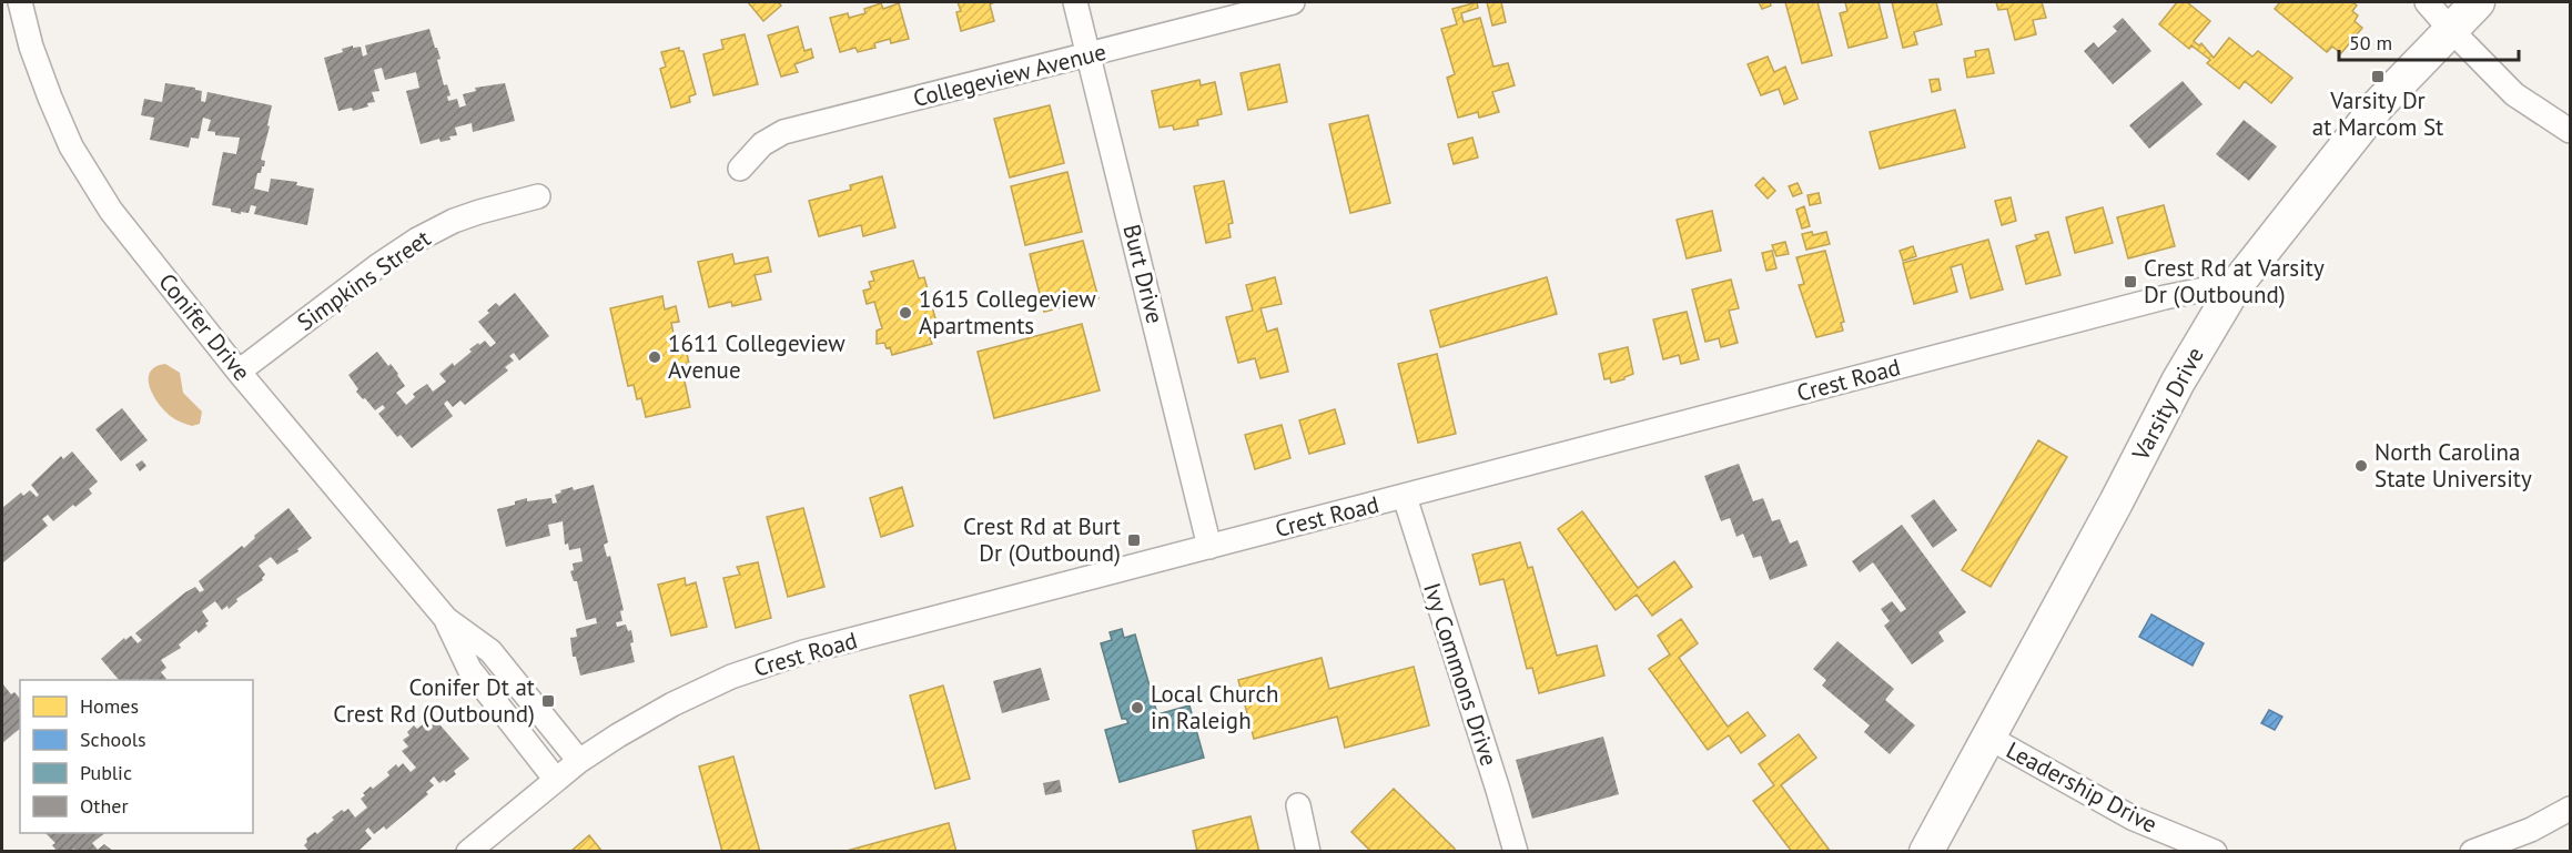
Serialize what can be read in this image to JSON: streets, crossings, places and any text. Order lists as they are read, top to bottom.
{
  "streets": {
    "street": [
      "Collegeview Avenue",
      "Burt Drive",
      "Simpkins Street",
      "Conifer Drive",
      "Crest Road",
      "Varsity Drive",
      "Ivy Commons Drive",
      "Leadership Drive"
    ]
  },
  "crossings": [
    ["Collegeview Avenue", "Burt Drive"],
    ["Burt Drive", "Crest Road"],
    ["Simpkins Street", "Conifer Drive"],
    ["Conifer Drive", "Crest Road"],
    ["Crest Road", "Varsity Drive"],
    ["Crest Road", "Ivy Commons Drive"],
    ["Varsity Drive", "Leadership Drive"]
  ],
  "places": {
    "transit": [
      "Varsity Dr at Marcom St",
      "Crest Rd at Varsity Dr (Outbound)",
      "Crest Rd at Burt Dr (Outbound)",
      "Conifer Dt at Crest Rd (Outbound)"
    ],
    "other": [
      "1615 Collegeview Apartments",
      "1611 Collegeview Avenue",
      "North Carolina State University",
      "Local Church in Raleigh"
    ]
  },
  "legend": [
    "Homes",
    "Schools",
    "Public",
    "Other"
  ],
  "scale_bar": "50 m"
}
